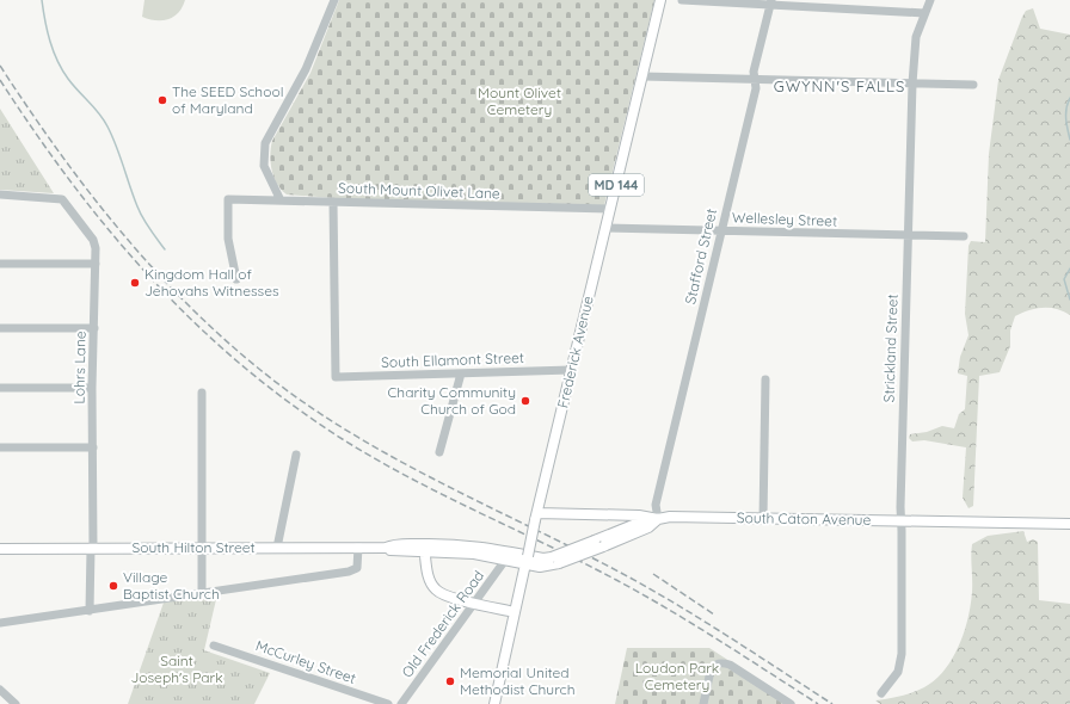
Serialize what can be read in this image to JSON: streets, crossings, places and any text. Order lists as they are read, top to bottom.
{
  "streets": {
    "main road": [
      "MD 144",
      "Frederick Avenue",
      "South Caton Avenue",
      "South Hilton Street"
    ],
    "street": [
      "South Mount Olivet Lane",
      "Wellesley Street",
      "Stafford Street",
      "Strickland Street",
      "South Ellamont Street",
      "Lohrs Lane",
      "Old Frederick Road",
      "McCurley Street"
    ]
  },
  "crossings": [
    ["South Mount Olivet Lane", "Frederick Avenue"],
    ["South Mount Olivet Lane", "South Ellamont Street"],
    ["Wellesley Street", "Stafford Street"],
    ["Wellesley Street", "Strickland Street"],
    ["Wellesley Street", "Frederick Avenue"],
    ["Stafford Street", "South Caton Avenue"],
    ["Stafford Street", "South Hilton Street"],
    ["Strickland Street", "South Caton Avenue"],
    ["Frederick Avenue", "South Ellamont Street"],
    ["Frederick Avenue", "South Caton Avenue"],
    ["Frederick Avenue", "South Hilton Street"],
    ["Lohrs Lane", "South Hilton Street"],
    ["South Caton Avenue", "South Hilton Street"],
    ["South Hilton Street", "Old Frederick Road"]
  ],
  "districts": ["GWYNN'S FALLS"],
  "parks": ["Mount Olivet Cemetery", "Saint Joseph's Park", "Loudon Park Cemetery"],
  "places": [
    "The SEED School of Maryland",
    "Kingdom Hall of Jehovahs Witnesses",
    "Charity Community Church of God",
    "Village Baptist Church",
    "Memorial United Methodist Church"
  ]
}
